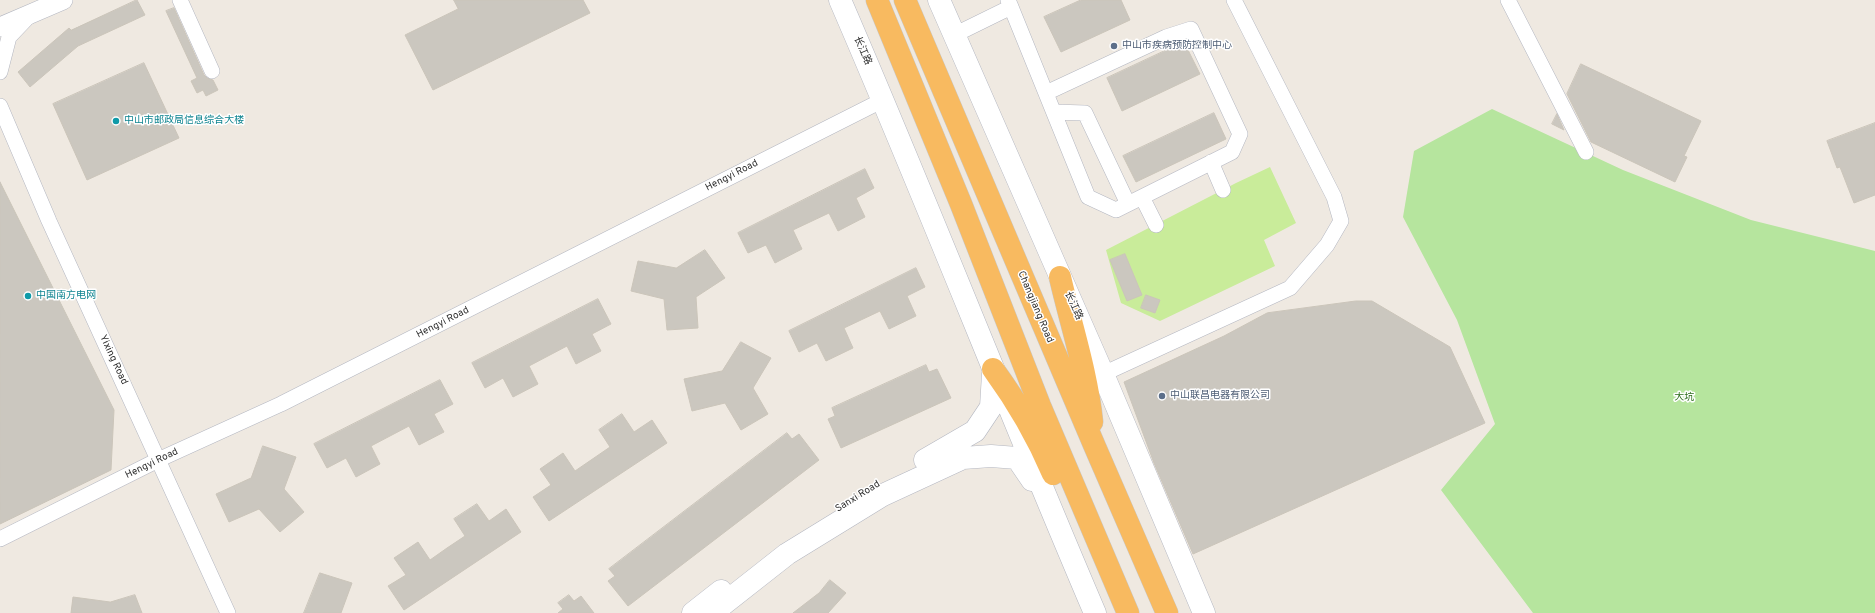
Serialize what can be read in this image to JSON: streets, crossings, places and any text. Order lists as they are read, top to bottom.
{
  "streets": {
    "highway": ["Changjiang Road"],
    "main road": ["长江路", "Sanxi Road"],
    "street": ["Hengyi Road", "Yixing Road"]
  },
  "crossings": [
    ["长江路", "Hengyi Road"],
    ["长江路", "Sanxi Road"],
    ["Hengyi Road", "Yixing Road"]
  ],
  "parks": ["大坑"],
  "places": [
    "中山市疾病预防控制中心",
    "中山市邮政局信息综合大楼",
    "中国南方电网",
    "中山联昌电器有限公司"
  ]
}
